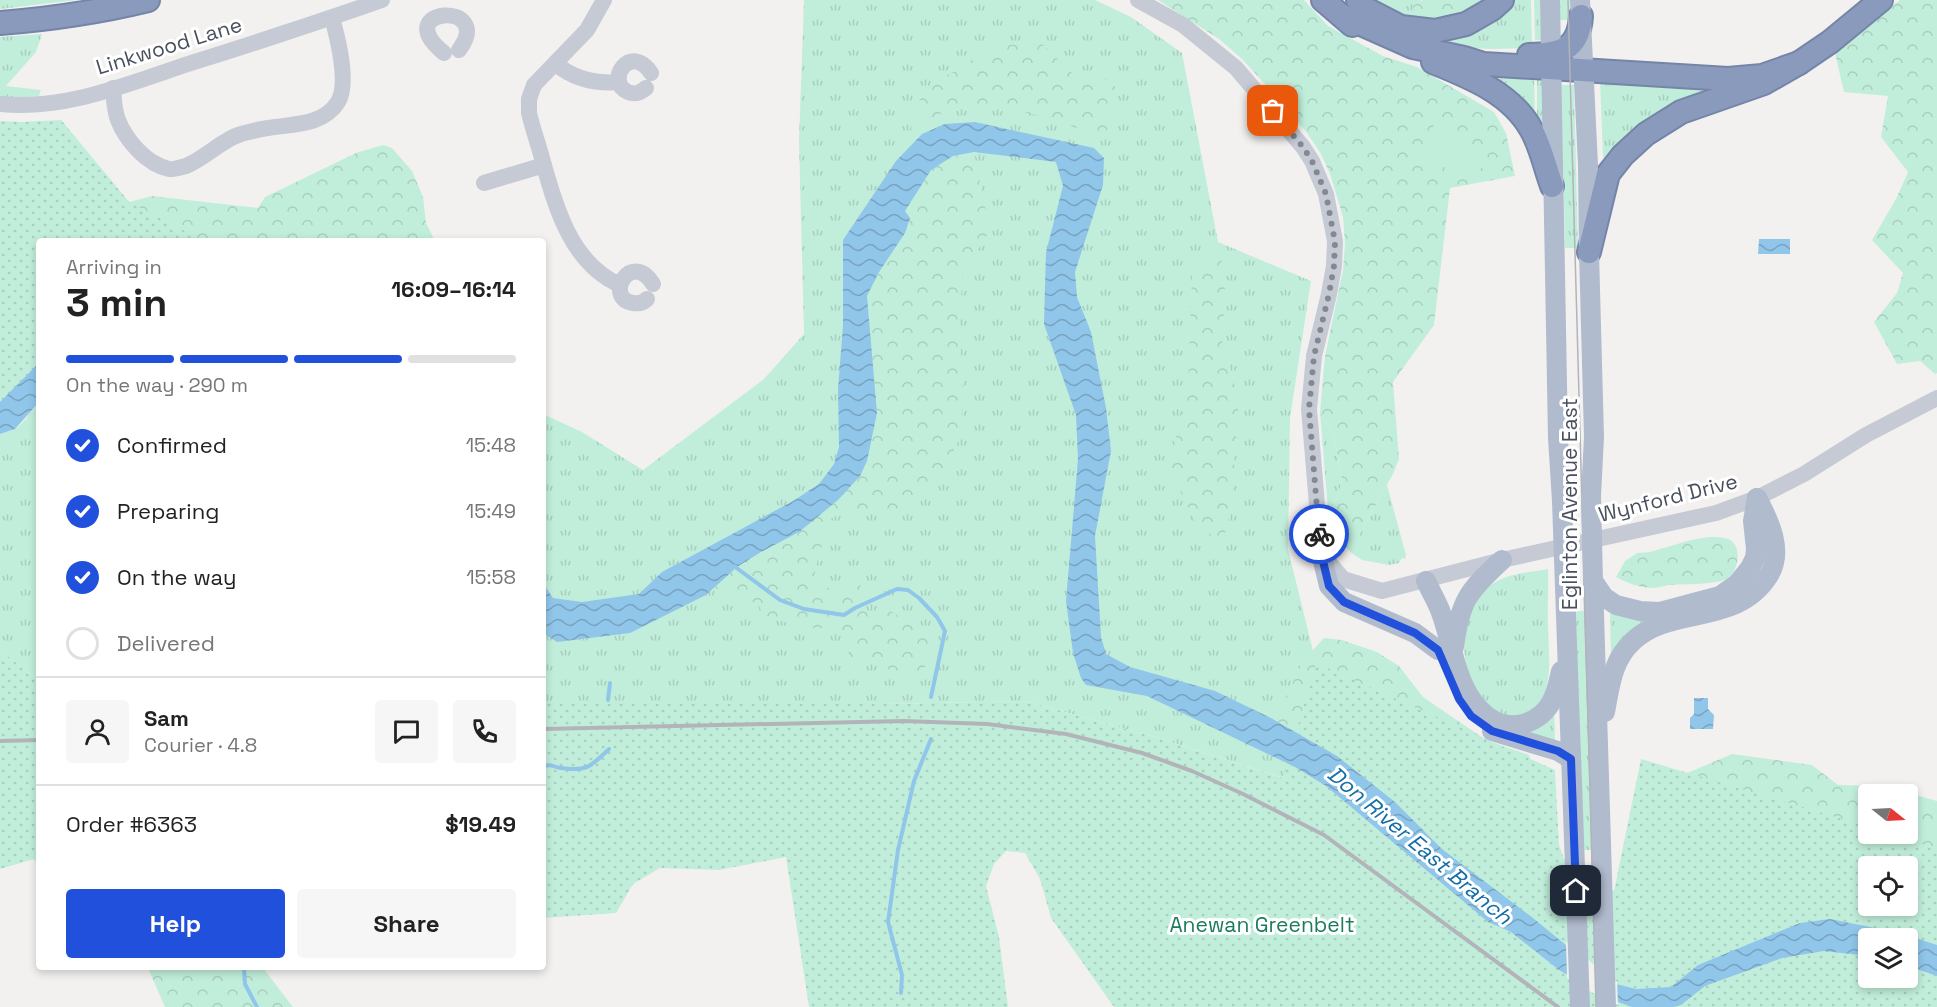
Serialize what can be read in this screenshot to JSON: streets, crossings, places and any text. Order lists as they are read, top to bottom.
{
  "streets": {
    "main road": ["Eglinton Avenue East"],
    "street": ["Linkwood Lane", "Wynford Drive"]
  },
  "water": ["Don River East Branch"],
  "parks": ["Anewan Greenbelt"],
  "north": "right",
  "page": {
    "heading": ["3 min", "Arriving in", "16:09–16:14"],
    "panel": [
      "Sam",
      "Courier · 4.8",
      "Order #6363",
      "$19.49"
    ],
    "bar": "On the way · 290 m",
    "list": [
      ["Confirmed", "15:48"],
      ["Preparing", "15:49"],
      ["On the way", "15:58"],
      "Delivered"
    ],
    "buttons": ["Help", "Share"]
  }
}
